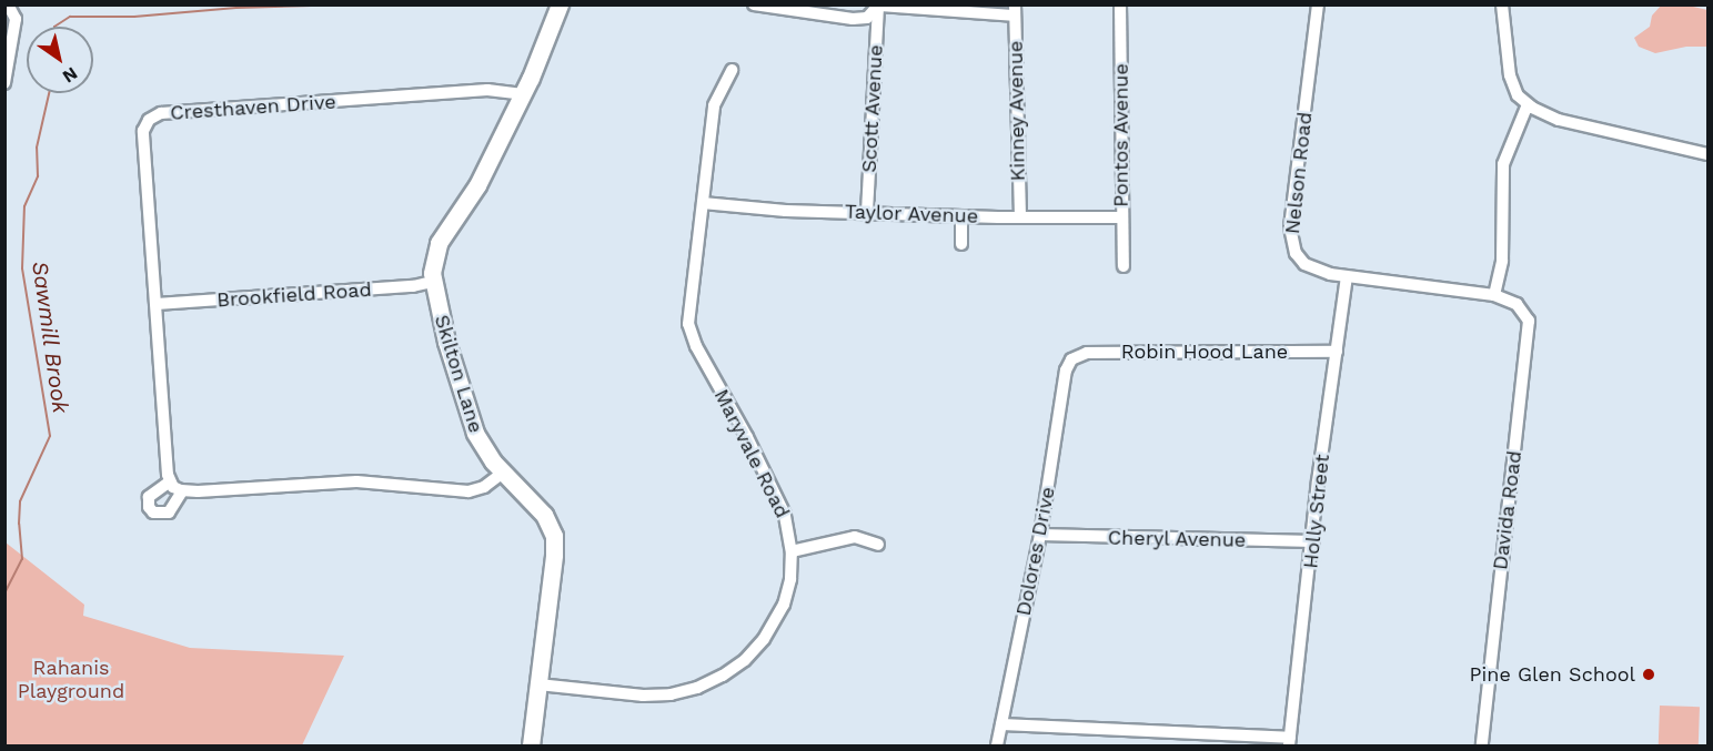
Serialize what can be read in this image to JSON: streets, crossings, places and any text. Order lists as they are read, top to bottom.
{
  "streets": {
    "street": [
      "Cresthaven Drive",
      "Scott Avenue",
      "Kinney Avenue",
      "Pontos Avenue",
      "Nelson Road",
      "Taylor Avenue",
      "Brookfield Road",
      "Robin Hood Lane",
      "Skilton Lane",
      "Maryvale Road",
      "Davida Road",
      "Holly Street",
      "Cheryl Avenue",
      "Dolores Drive"
    ]
  },
  "crossings": [
    ["Cresthaven Drive", "Brookfield Road"],
    ["Cresthaven Drive", "Skilton Lane"],
    ["Scott Avenue", "Taylor Avenue"],
    ["Kinney Avenue", "Taylor Avenue"],
    ["Pontos Avenue", "Taylor Avenue"],
    ["Nelson Road", "Davida Road"],
    ["Nelson Road", "Holly Street"],
    ["Taylor Avenue", "Maryvale Road"],
    ["Brookfield Road", "Skilton Lane"],
    ["Robin Hood Lane", "Holly Street"],
    ["Robin Hood Lane", "Dolores Drive"],
    ["Skilton Lane", "Maryvale Road"],
    ["Holly Street", "Cheryl Avenue"],
    ["Cheryl Avenue", "Dolores Drive"]
  ],
  "water": ["Sawmill Brook"],
  "parks": ["Rahanis Playground"],
  "places": ["Pine Glen School"],
  "north": "bottom right"
}
